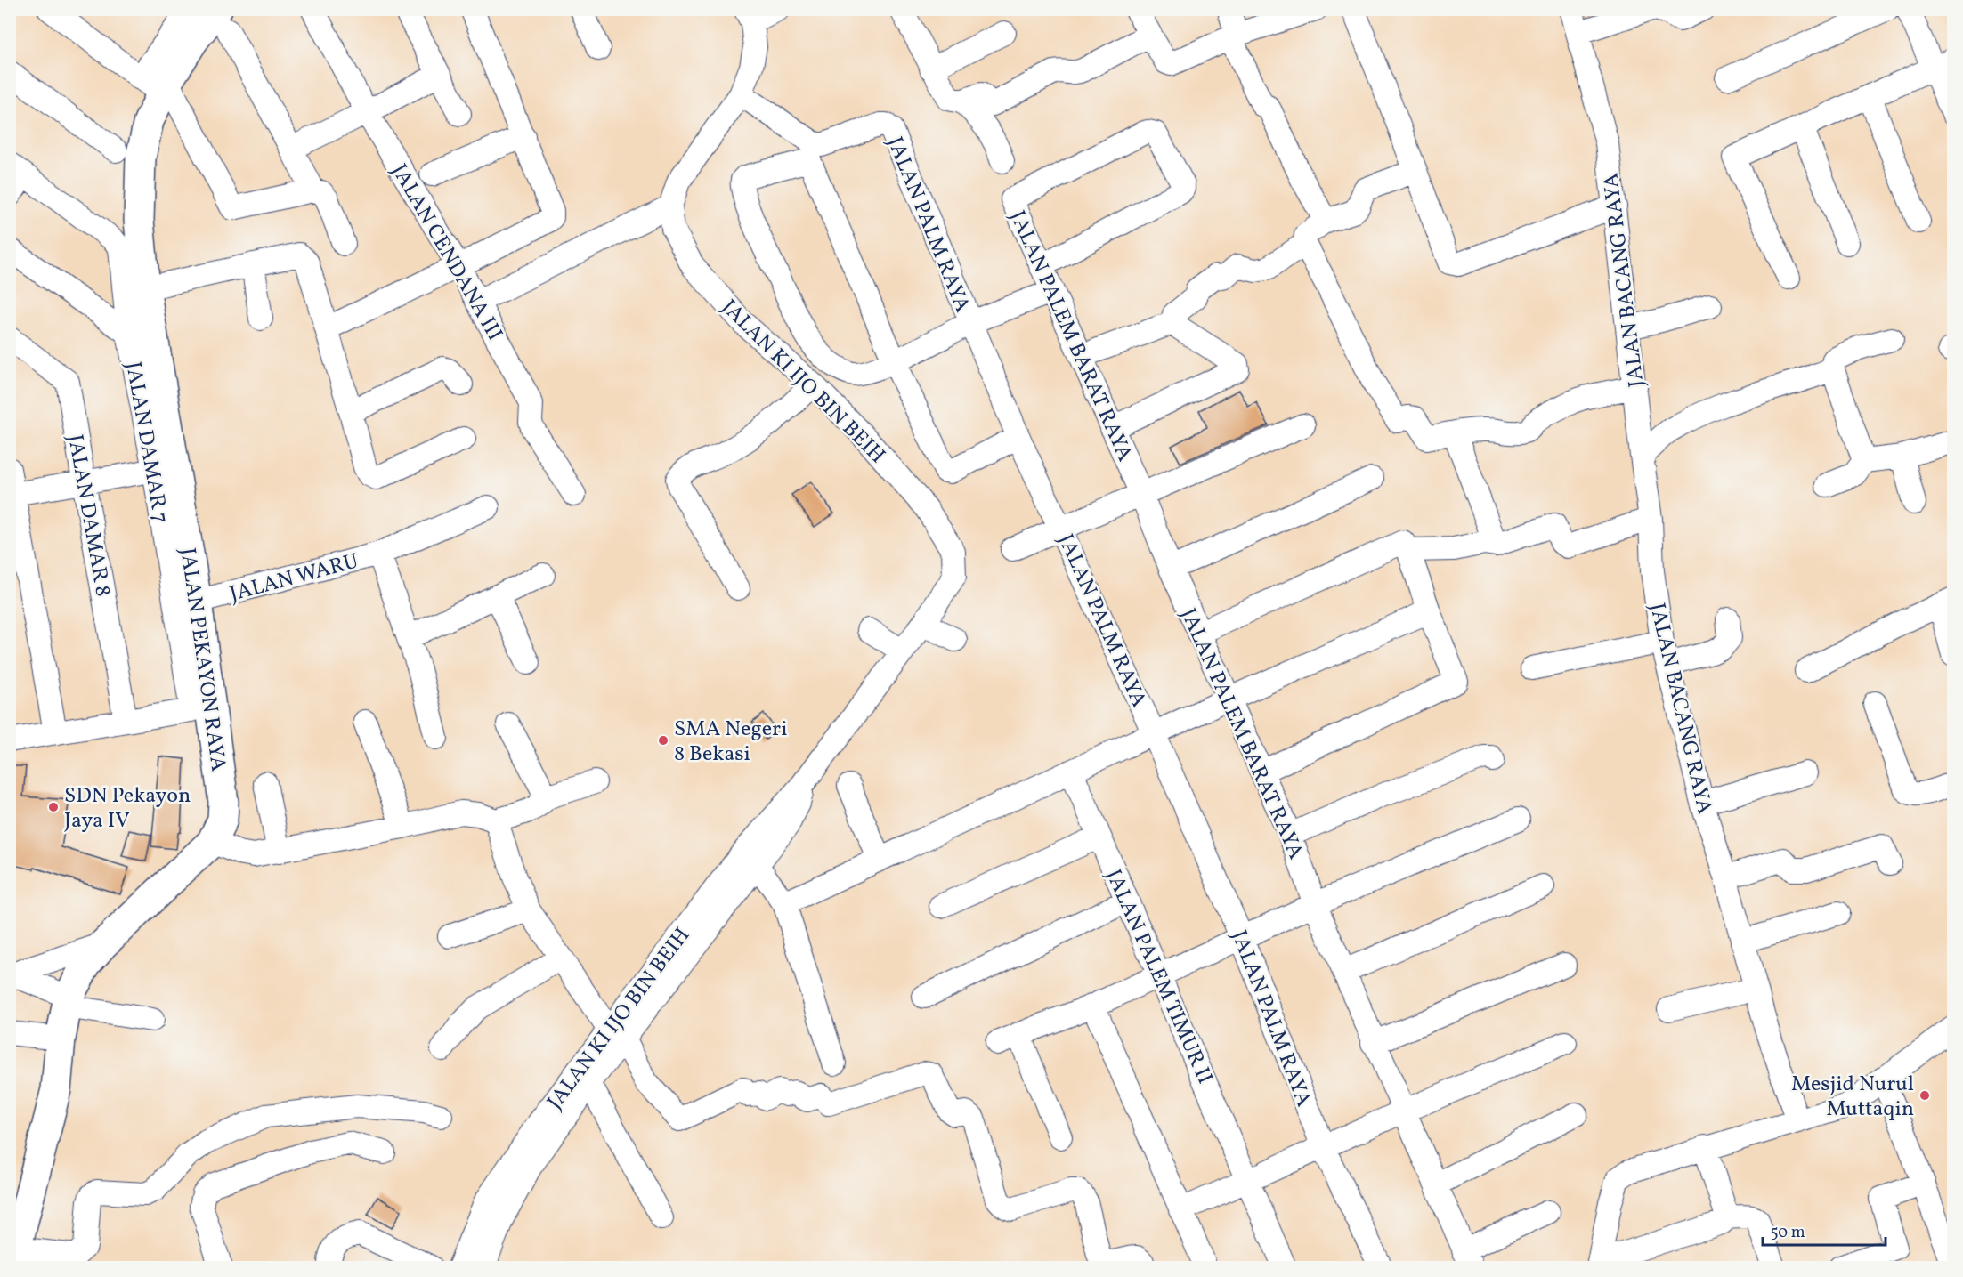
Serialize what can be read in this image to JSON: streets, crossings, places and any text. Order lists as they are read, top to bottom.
{
  "streets": {
    "main road": ["JALAN PEKAYON RAYA"],
    "street": [
      "JALAN PALM RAYA",
      "JALAN CENDANA III",
      "JALAN BACANG RAYA",
      "JALAN PALEM BARAT RAYA",
      "JALAN KI IJO BIN BEIH",
      "JALAN DAMAR 7",
      "JALAN DAMAR 8",
      "JALAN WARU",
      "JALAN PALEM TIMUR II"
    ]
  },
  "crossings": [
    ["JALAN PALM RAYA", "JALAN KI IJO BIN BEIH"],
    ["JALAN DAMAR 7", "JALAN DAMAR 8"],
    ["JALAN DAMAR 7", "JALAN PEKAYON RAYA"],
    ["JALAN WARU", "JALAN PEKAYON RAYA"]
  ],
  "places": ["SMA Negeri 8 Bekasi", "SDN Pekayon Jaya IV", "Mesjid Nurul Muttaqin"],
  "scale_bar": "50 m"
}
